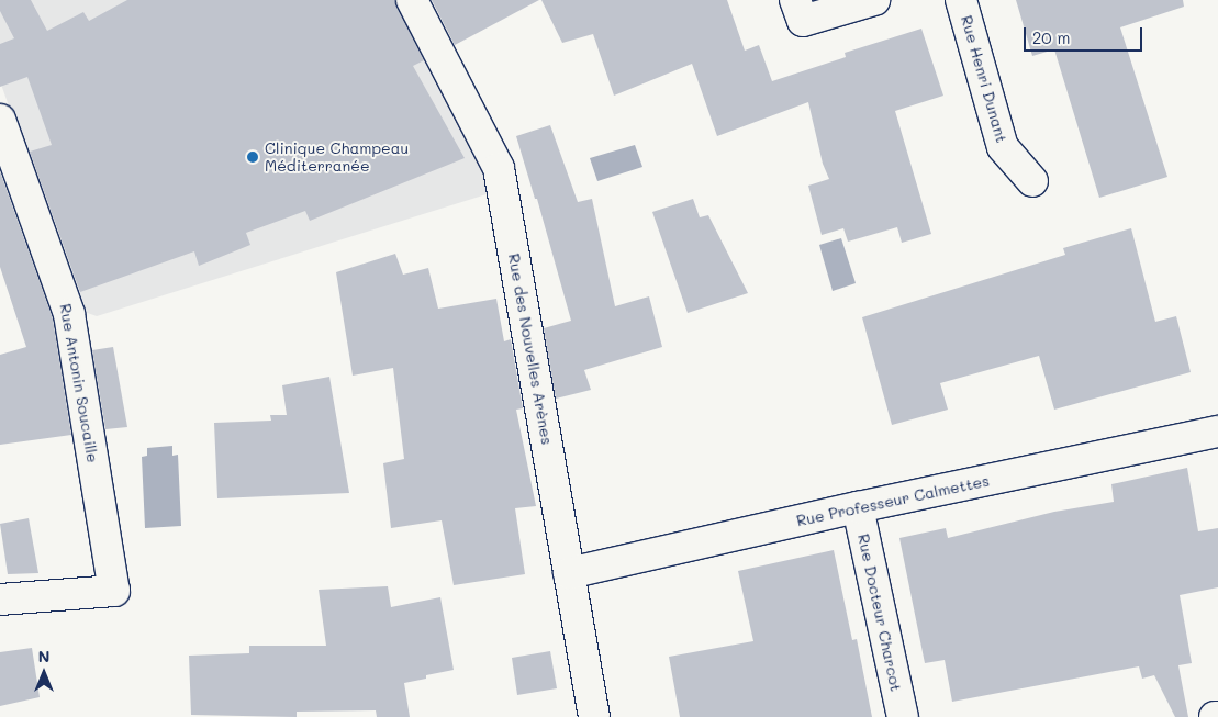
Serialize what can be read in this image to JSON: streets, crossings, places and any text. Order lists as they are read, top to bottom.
{
  "streets": {
    "street": [
      "Rue Henri Dunant",
      "Rue des Nouvelles Arènes",
      "Rue Antonin Soucaille",
      "Rue Professeur Calmettes",
      "Rue Docteur Charcot"
    ]
  },
  "crossings": [
    ["Rue des Nouvelles Arènes", "Rue Professeur Calmettes"],
    ["Rue Professeur Calmettes", "Rue Docteur Charcot"]
  ],
  "places": ["Clinique Champeau Méditerranée"],
  "scale_bar": "20 m",
  "north": "top"
}
